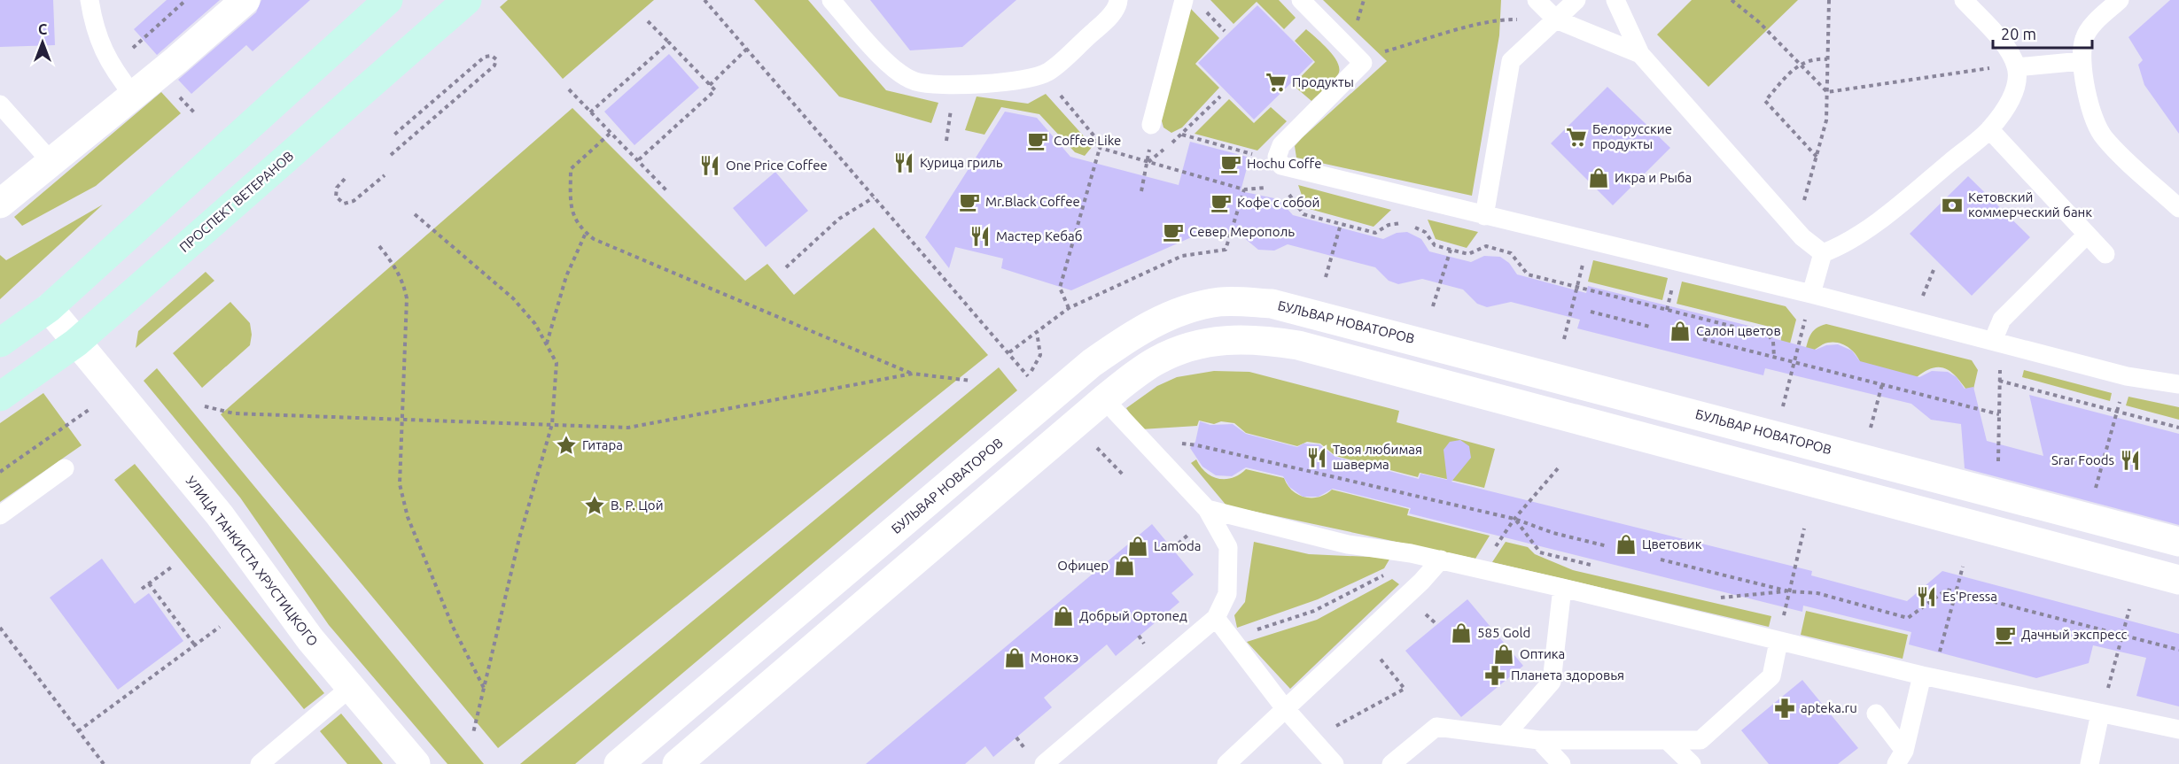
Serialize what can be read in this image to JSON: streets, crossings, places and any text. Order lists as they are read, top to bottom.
{
  "streets": {
    "main road": ["ПРОСПЕКТ ВЕТЕРАНОВ"],
    "street": ["БУЛЬВАР НОВАТОРОВ", "УЛИЦА ТАНКИСТА ХРУСТИЦКОГО"]
  },
  "crossings": [
    ["ПРОСПЕКТ ВЕТЕРАНОВ", "УЛИЦА ТАНКИСТА ХРУСТИЦКОГО"]
  ],
  "places": {
    "supermarket": ["Продукты", "Белорусские продукты"],
    "cafe": [
      "Coffee Like",
      "Hochu Coffe",
      "Mr.Black Coffee",
      "Кофе с собой",
      "Север Мерополь",
      "Дачный экспресс"
    ],
    "restaurant": [
      "Курица гриль",
      "One Price Coffee",
      "Мастер Кебаб",
      "Твоя любимая шаверма",
      "Srar Foods",
      "Es'Pressa"
    ],
    "shop": [
      "Икра и Рыба",
      "Салон цветов",
      "Цветовик",
      "Lamoda",
      "Офицер",
      "Добрый Ортопед",
      "585 Gold",
      "Оптика",
      "Монокэ"
    ],
    "bank": ["Кетовский коммерческий банк"],
    "place": ["Гитара", "В. Р. Цой"],
    "pharmacy": ["Планета здоровья", "apteka.ru"]
  },
  "scale_bar": "20 m",
  "north": "top"
}
